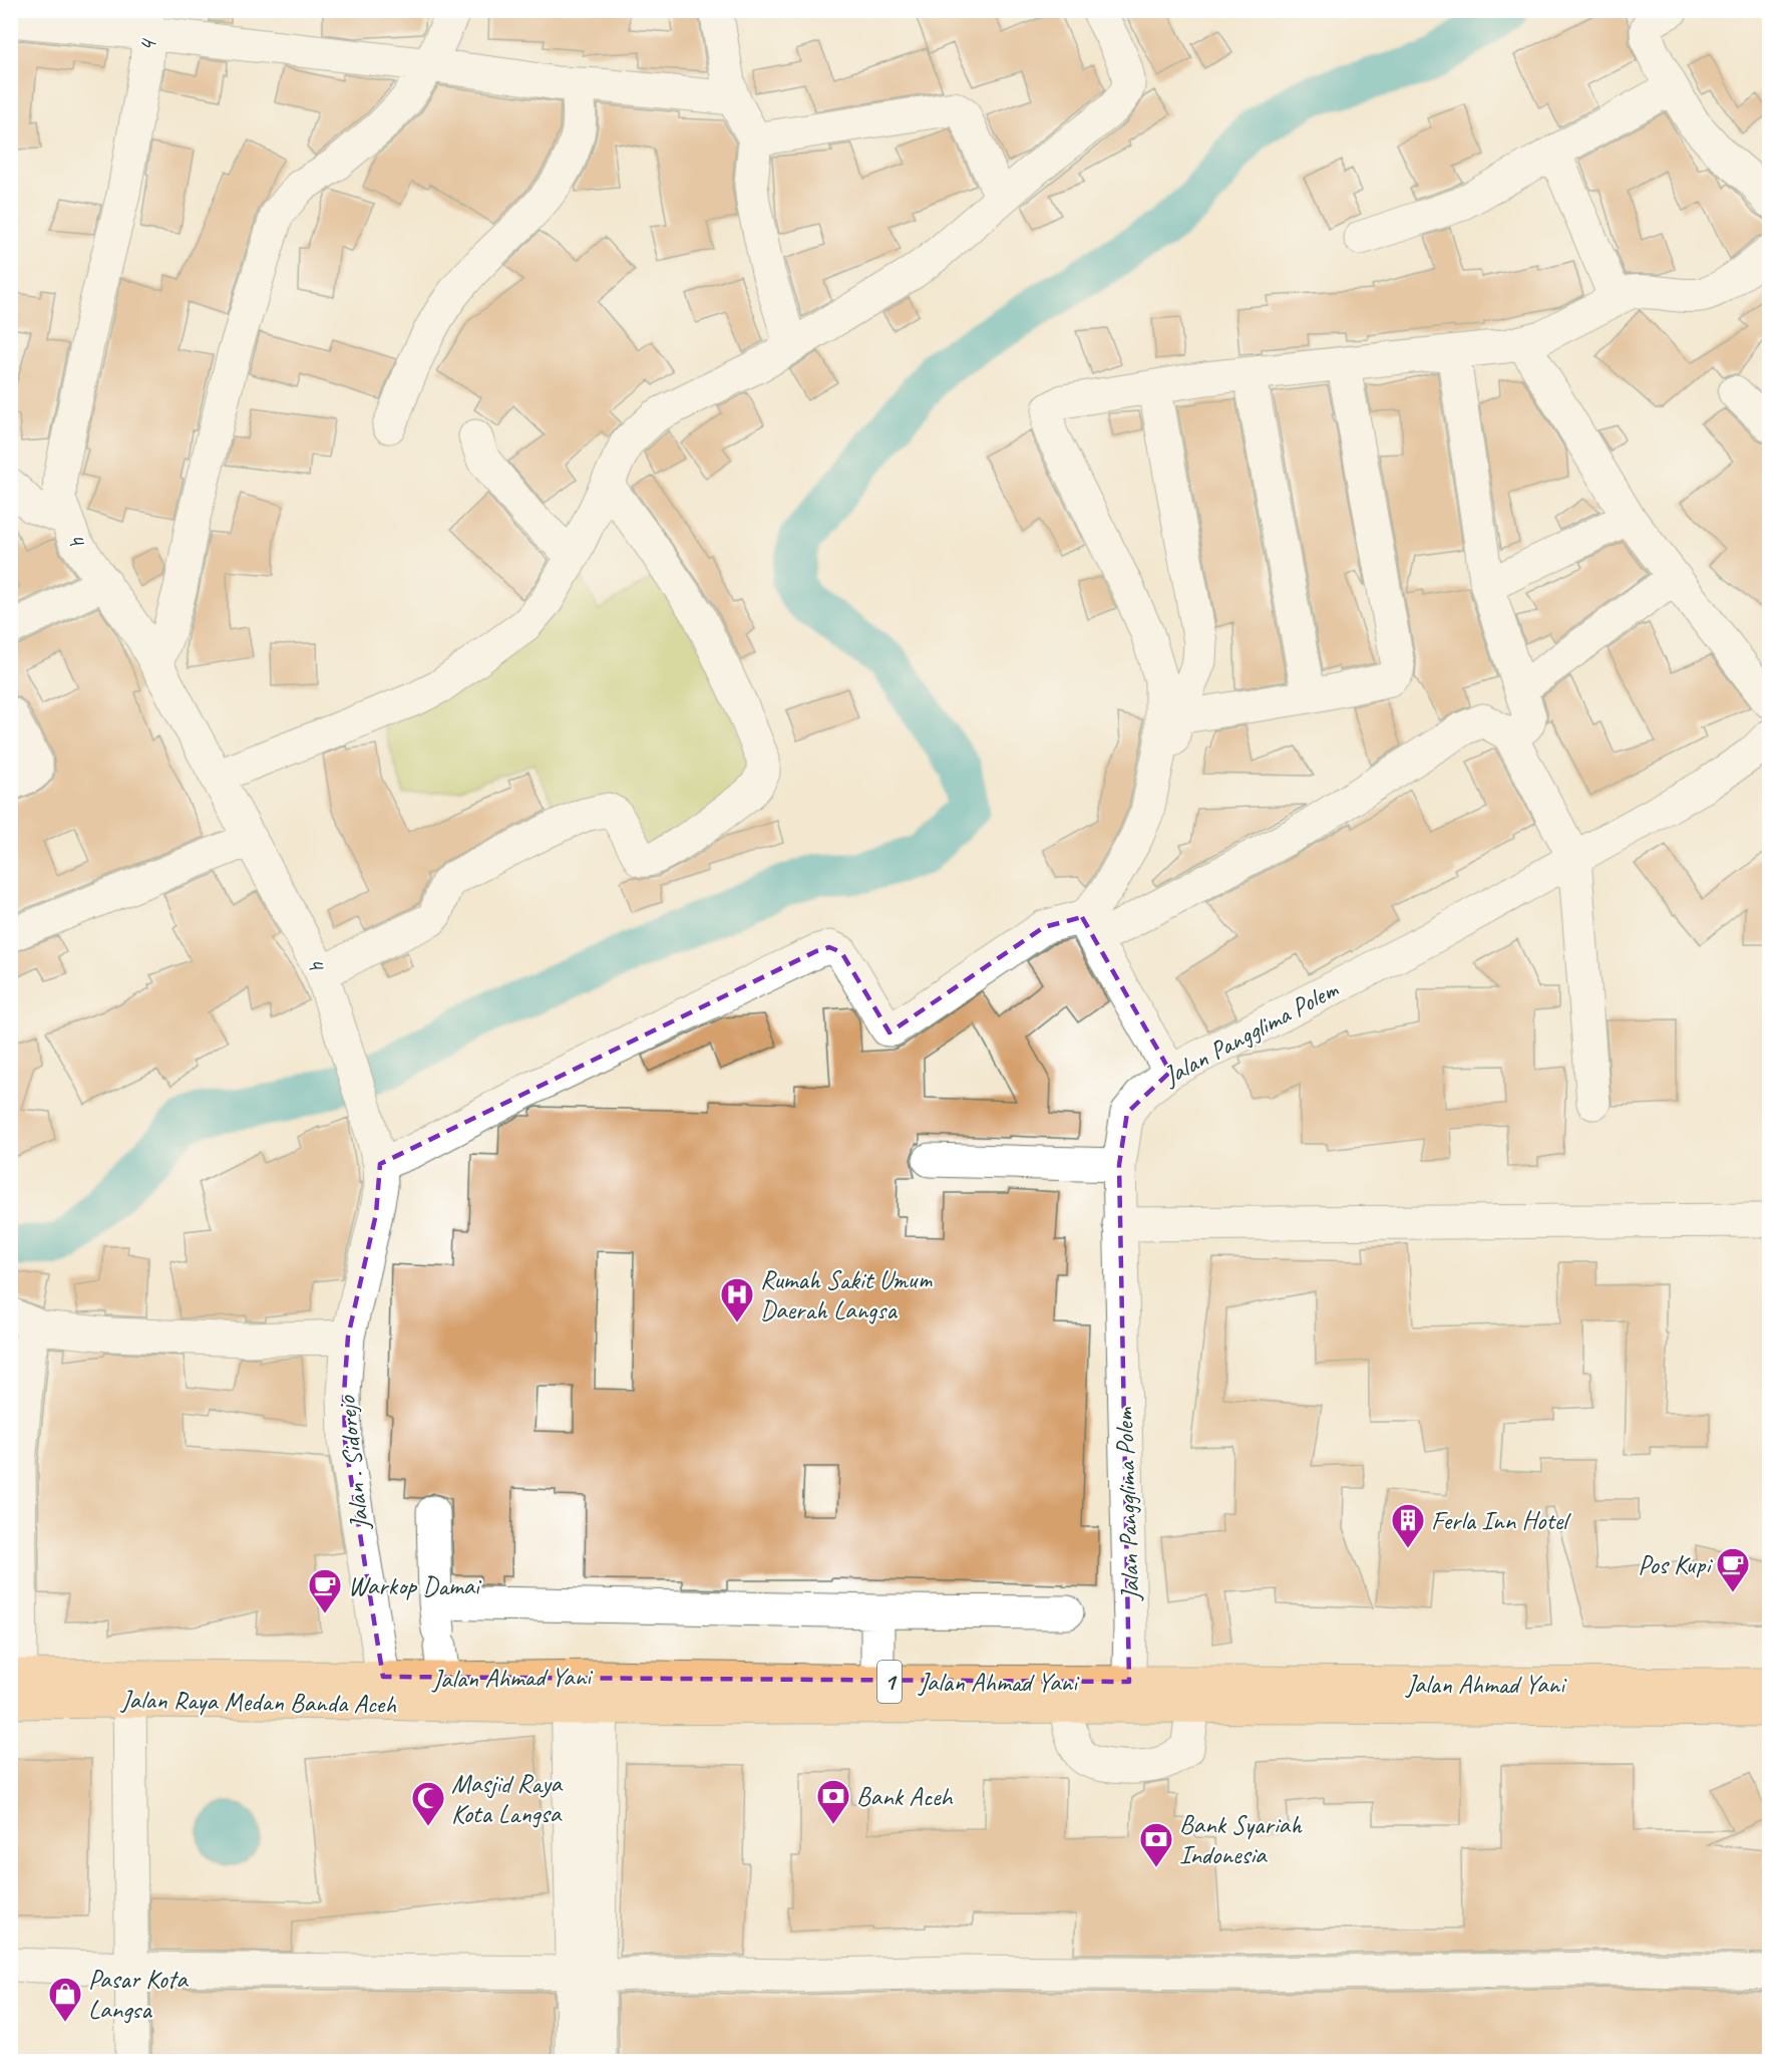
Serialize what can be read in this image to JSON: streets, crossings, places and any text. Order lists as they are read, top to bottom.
{
  "streets": {
    "main road": ["Jalan Ahmad Yani", "1", "Jalan Raya Medan Banda Aceh"],
    "street": ["4", "Jalan Pangglima Polem", "Jalan . Sidorejo"]
  },
  "crossings": [
    ["4", "Jalan . Sidorejo"],
    ["Jalan Pangglima Polem", "Jalan Ahmad Yani"],
    ["Jalan Pangglima Polem", "1"],
    ["Jalan . Sidorejo", "Jalan Ahmad Yani"],
    ["Jalan Ahmad Yani", "1"],
    ["Jalan Ahmad Yani", "Jalan Raya Medan Banda Aceh"]
  ],
  "places": {
    "hospital": ["Rumah Sakit Umum Daerah Langsa"],
    "building": ["Ferla Inn Hotel"],
    "cafe": ["Pos Kupi", "Warkop Damai"],
    "bank": ["Bank Aceh", "Bank Syariah Indonesia"],
    "mosque": ["Masjid Raya Kota Langsa"],
    "shop": ["Pasar Kota Langsa"]
  }
}
